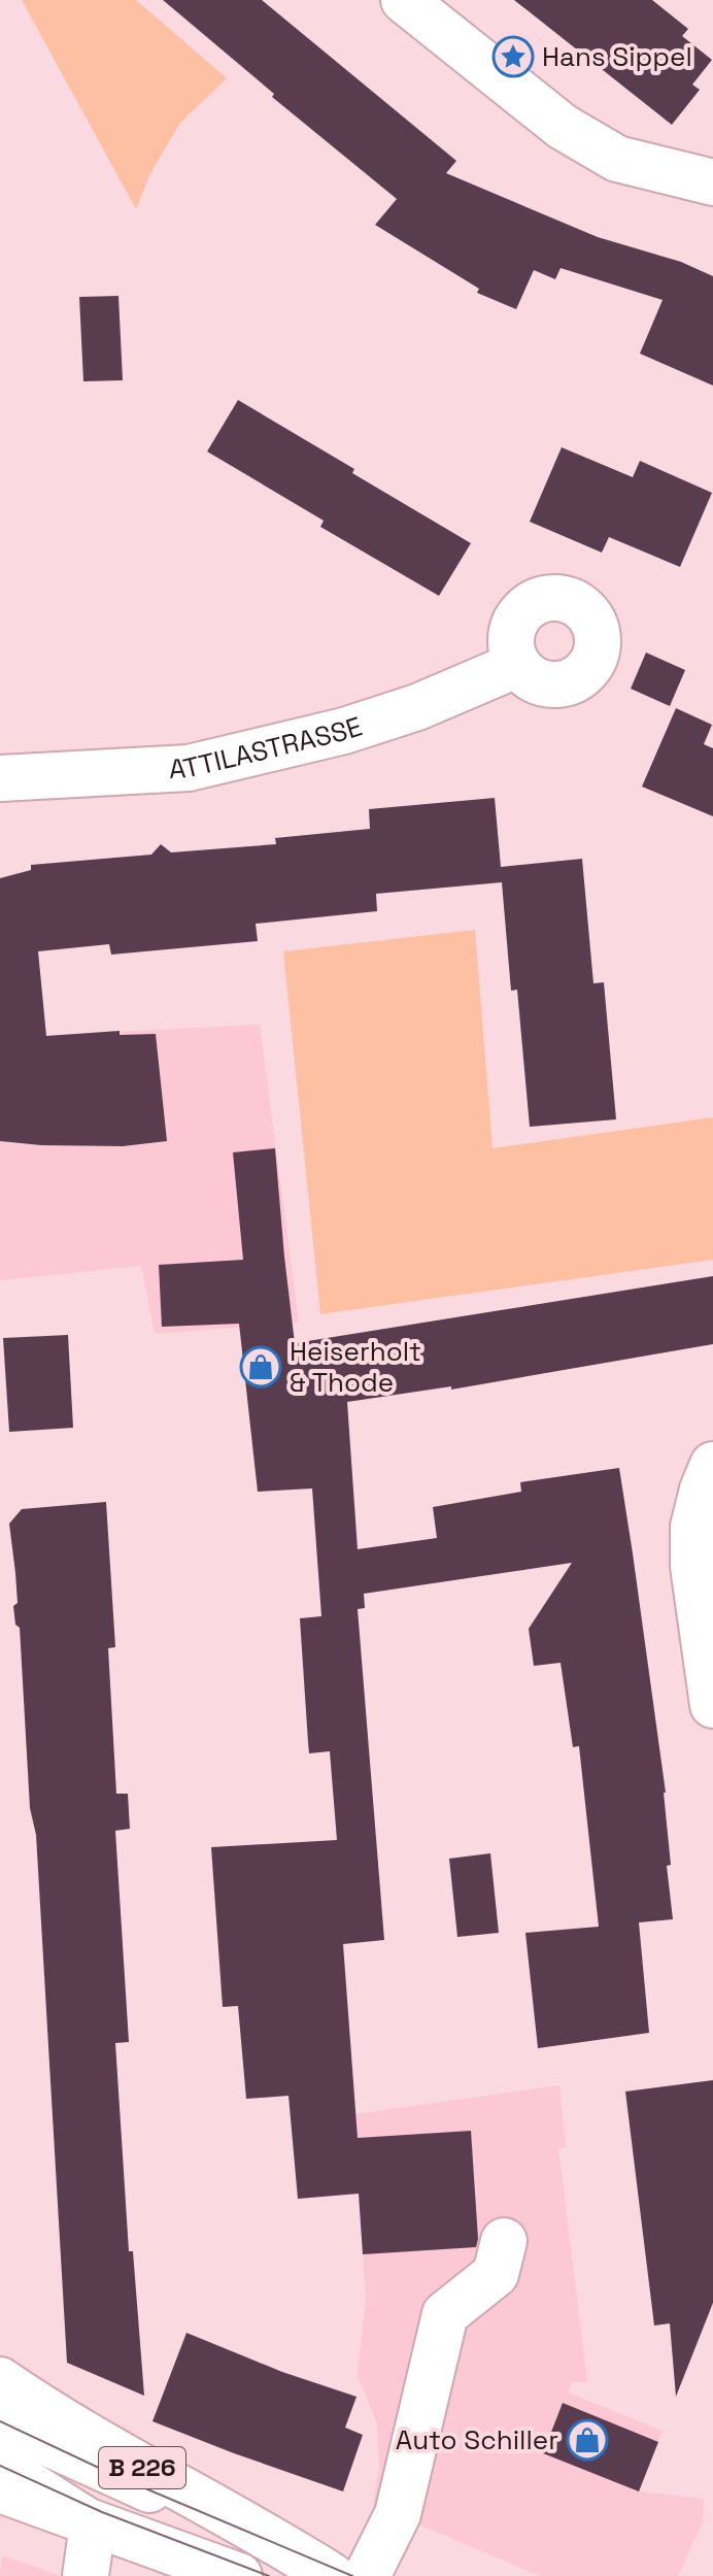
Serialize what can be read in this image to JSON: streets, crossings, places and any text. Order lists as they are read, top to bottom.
{
  "streets": {
    "street": ["ATTILASTRASSE", "B 226"]
  },
  "places": {
    "place": ["Hans Sippel"],
    "shop": ["Heiserholt & Thode", "Auto Schiller"]
  }
}
